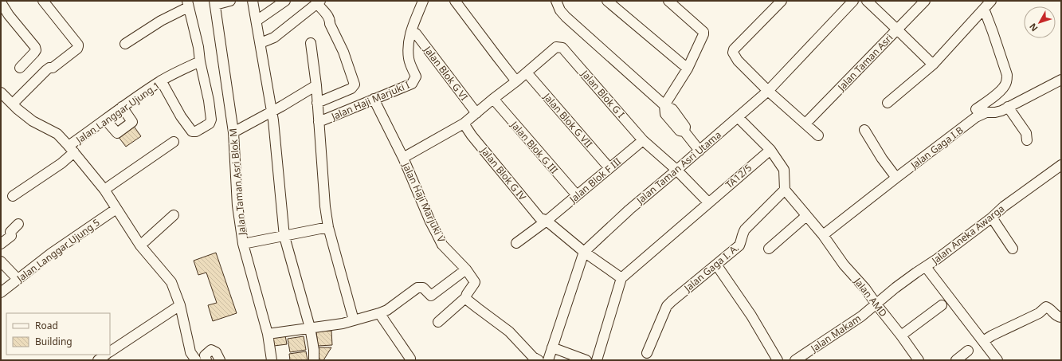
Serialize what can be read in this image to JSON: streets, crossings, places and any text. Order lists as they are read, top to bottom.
{
  "streets": {
    "street": [
      "Jalan Taman Asri",
      "Jalan Blok G VI",
      "Jalan Blok G I",
      "Jalan Haji Marjuki I",
      "Jalan Langgar Ujung 1",
      "Jalan Blok G VII",
      "Jalan Blok G III",
      "Jalan Gaga I.B",
      "Jalan Taman Asri Utama",
      "Jalan Blok G IV",
      "TA12/5",
      "Jalan Blok F III",
      "Jalan Taman Asri Blok M",
      "Jalan Haji Marjuki V",
      "Jalan Aneka Awarga",
      "Jalan Langgar Ujung 5",
      "Jalan Gaga I. A.",
      "Jalan AMD",
      "Jalan Makam"
    ]
  },
  "crossings": [
    ["Jalan Blok G I", "Jalan Blok G VII"],
    ["Jalan Blok G I", "Jalan Taman Asri Utama"],
    ["Jalan Blok G I", "TA12/5"],
    ["Jalan Blok G I", "Jalan Blok F III"],
    ["Jalan Haji Marjuki I", "Jalan Haji Marjuki V"],
    ["Jalan Blok G VII", "Jalan Blok F III"],
    ["Jalan Blok G III", "Jalan Blok F III"],
    ["Jalan Gaga I.B", "Jalan AMD"],
    ["Jalan Taman Asri Utama", "Jalan Blok G IV"],
    ["Jalan Blok G IV", "TA12/5"],
    ["Jalan Blok G IV", "Jalan Blok F III"],
    ["Jalan Aneka Awarga", "Jalan AMD"],
    ["Jalan Aneka Awarga", "Jalan Makam"],
    ["Jalan Gaga I. A.", "Jalan AMD"],
    ["Jalan AMD", "Jalan Makam"]
  ],
  "legend": ["Road", "Building"],
  "north": "bottom left"
}
